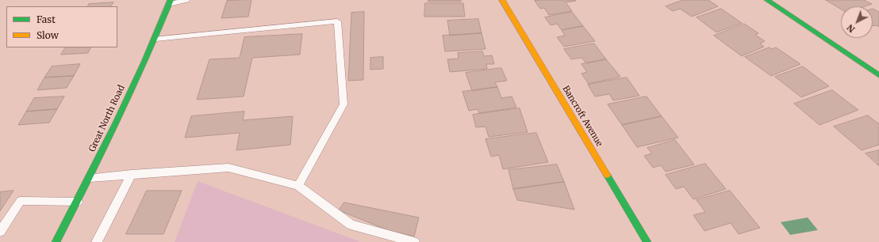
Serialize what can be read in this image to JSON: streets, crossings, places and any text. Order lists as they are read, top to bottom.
{
  "streets": {
    "main road": ["Bancroft Avenue", "Great North Road"]
  },
  "legend": ["Fast", "Slow"],
  "north": "bottom left"
}
